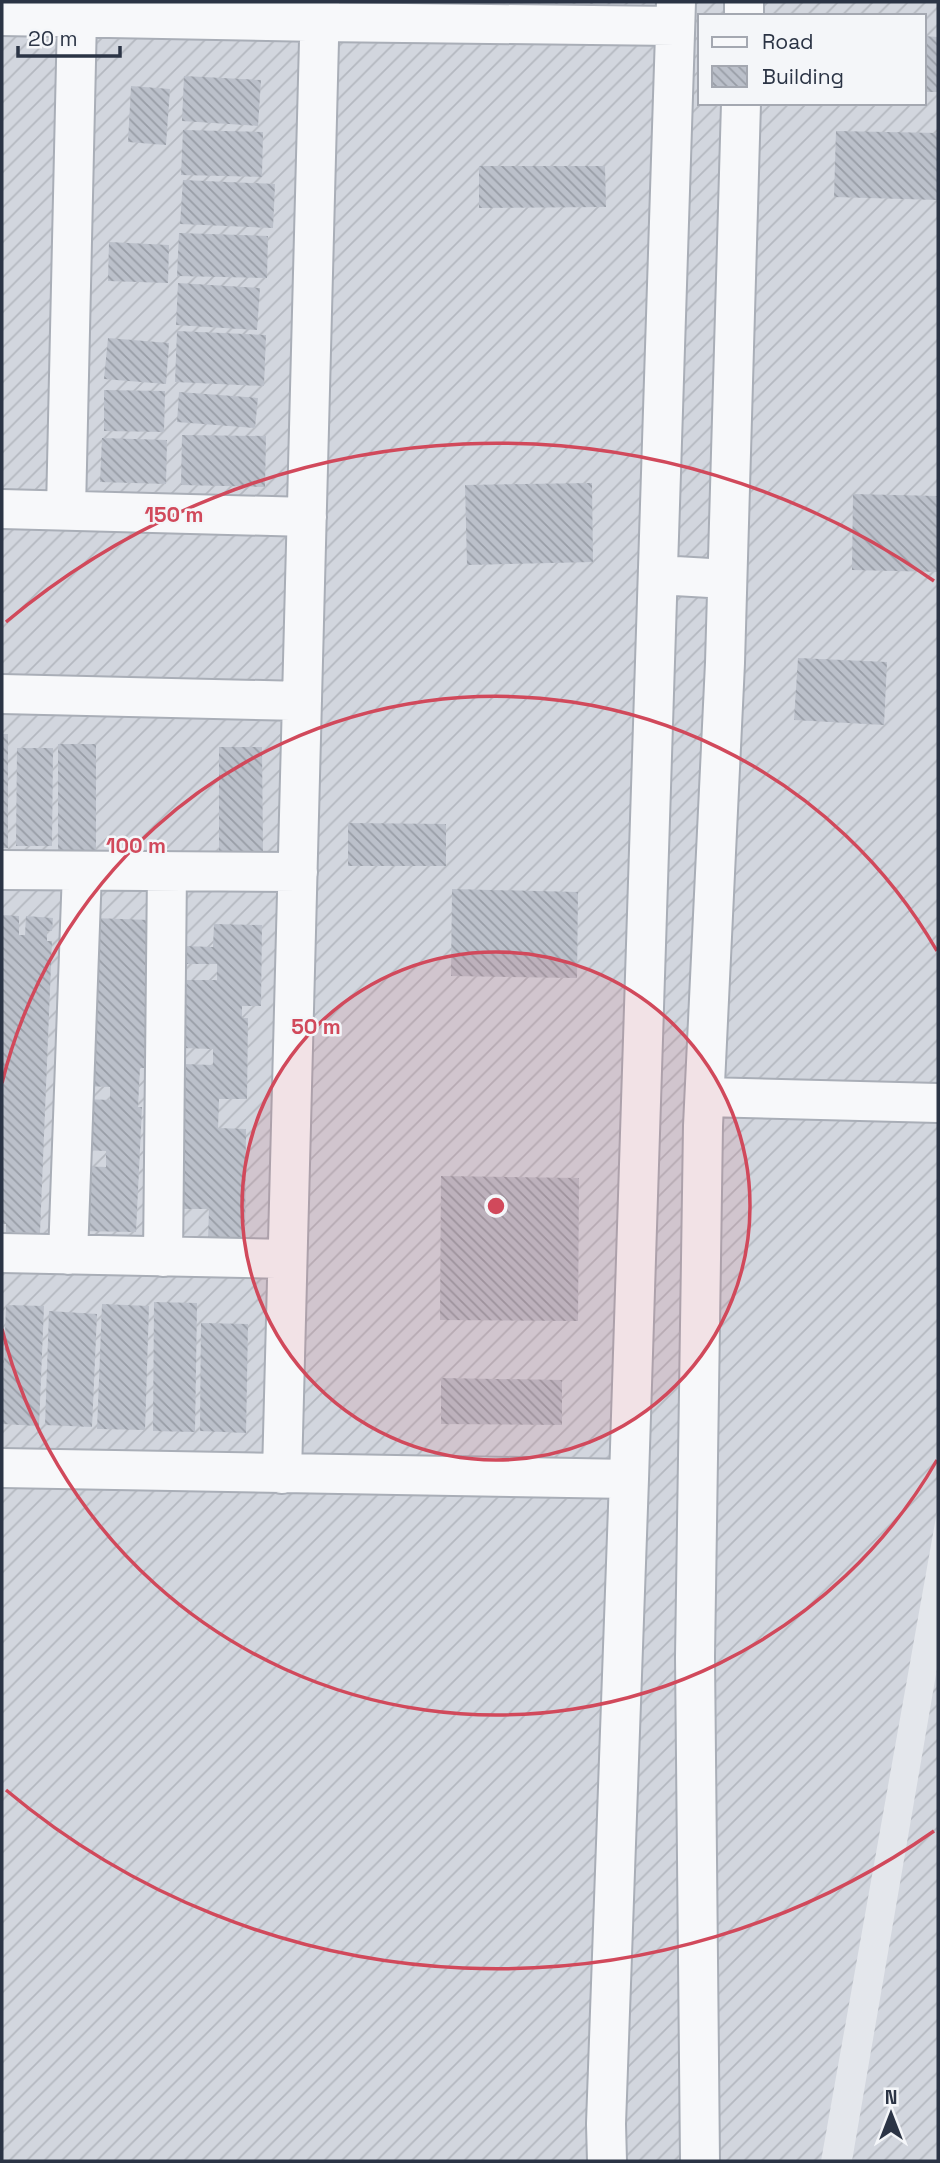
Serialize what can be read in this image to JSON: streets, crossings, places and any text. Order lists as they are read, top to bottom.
{
  "legend": ["Road", "Building"],
  "scale_bar": "20 m",
  "north": "top",
  "rings": ["150 m", "100 m", "50 m"]
}
